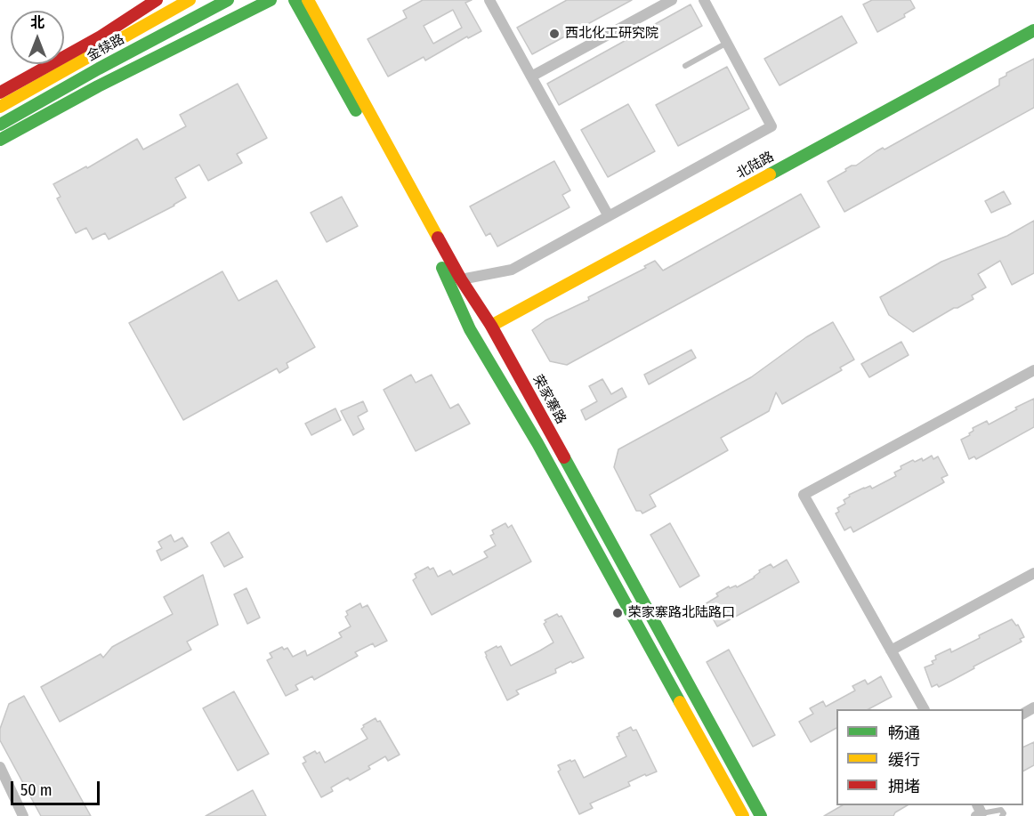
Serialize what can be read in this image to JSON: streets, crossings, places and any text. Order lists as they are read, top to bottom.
{
  "streets": {
    "street": ["金犊路", "北陆路", "荣家寨路"]
  },
  "crossings": [
    ["北陆路", "荣家寨路"]
  ],
  "places": ["西北化工研究院", "荣家寨路北陆路口"],
  "legend": ["畅通", "缓行", "拥堵"],
  "scale_bar": "50 m",
  "north": "top"
}
